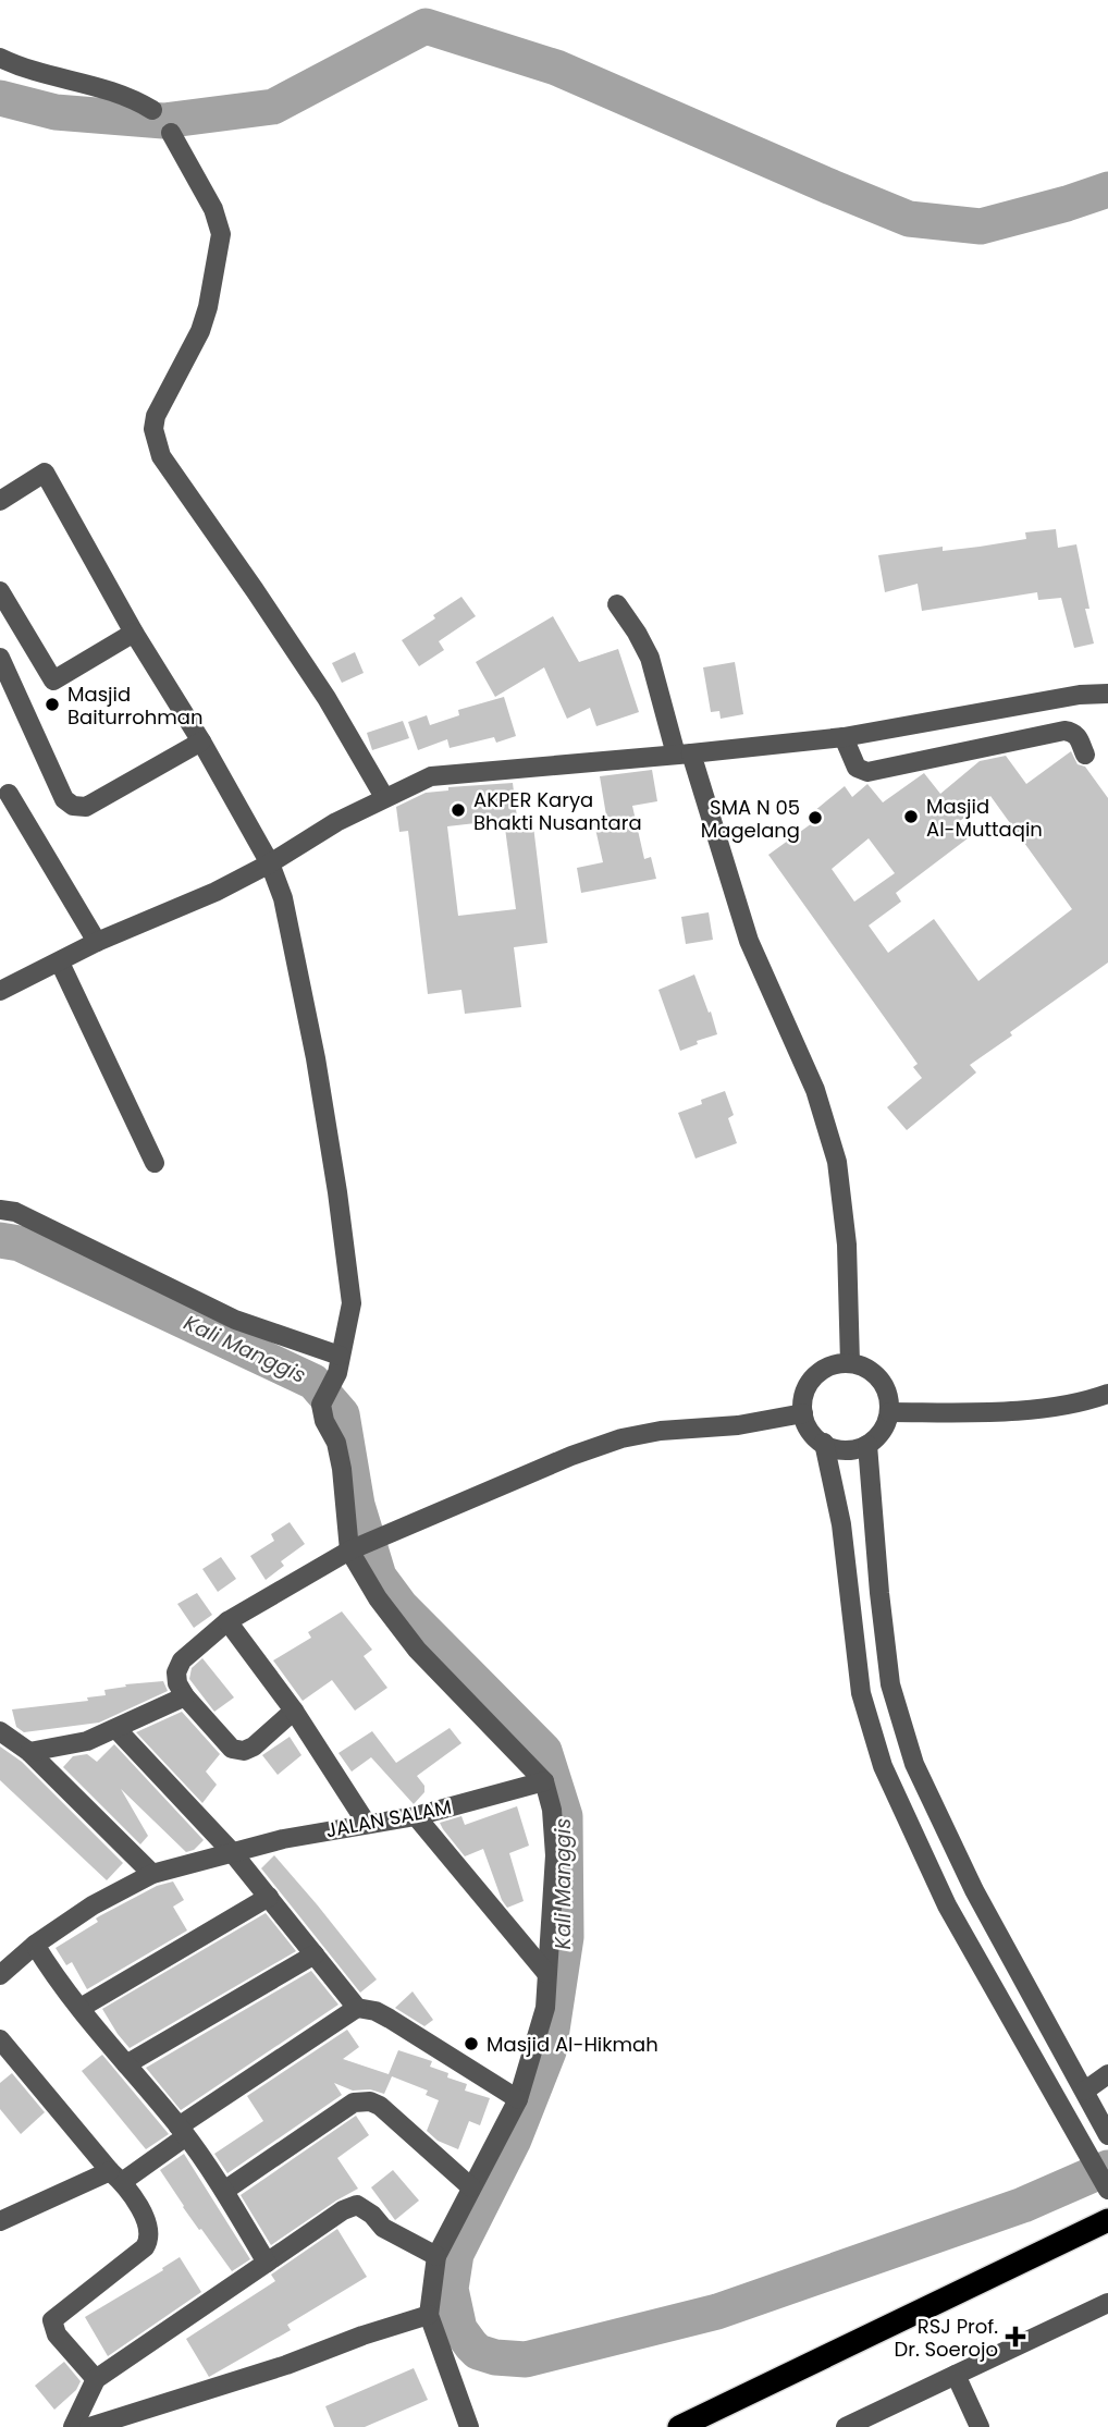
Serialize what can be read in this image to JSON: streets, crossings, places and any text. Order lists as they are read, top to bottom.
{
  "streets": {
    "street": ["JALAN SALAM"]
  },
  "water": ["Kali Manggis"],
  "places": {
    "other": [
      "Masjid Baiturrohman",
      "AKPER Karya Bhakti Nusantara",
      "Masjid Al-Muttaqin",
      "SMA N 05 Magelang",
      "Masjid Al-Hikmah"
    ],
    "health": ["RSJ Prof. Dr. Soerojo"]
  }
}
